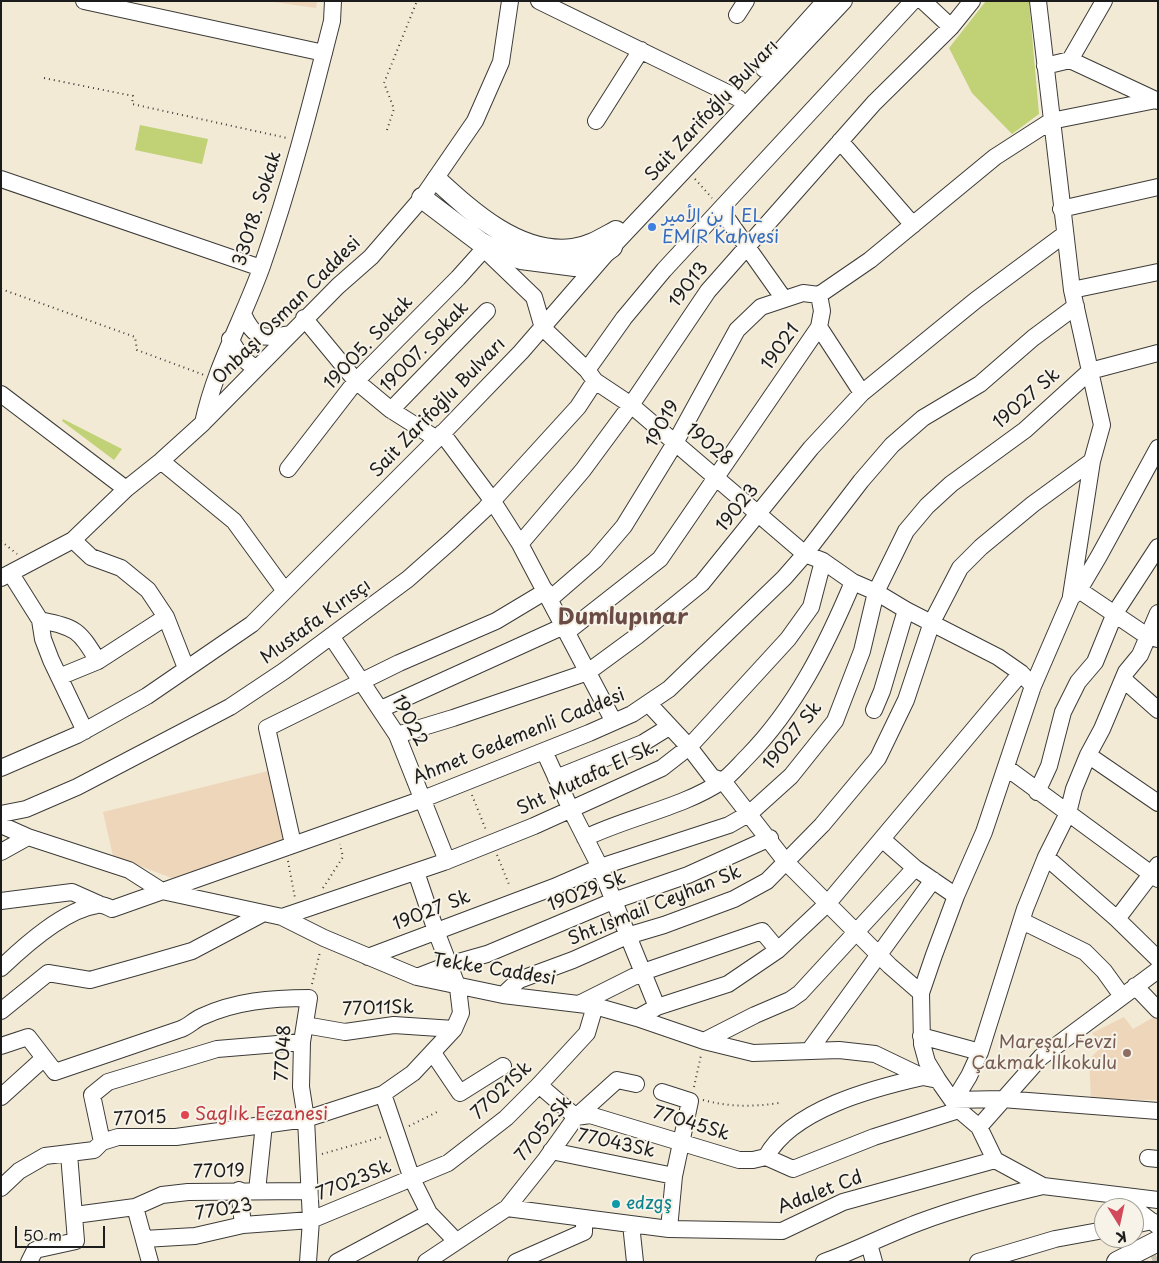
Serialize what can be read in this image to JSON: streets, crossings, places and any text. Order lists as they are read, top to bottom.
{
  "streets": {
    "street": [
      "Sait Zarifoğlu Bulvarı",
      "33018. Sokak",
      "19013",
      "Onbaşı Osman Caddesi",
      "19005. Sokak",
      "19007. Sokak",
      "19021",
      "19027 Sk",
      "19019",
      "19028",
      "19023",
      "Mustafa Kırısçı",
      "19022",
      "Ahmet Gedemenli Caddesi",
      "Sht Mutafa El Sk.",
      "19029 Sk",
      "Sht.Ismail Ceyhan Sk",
      "Tekke Caddesi",
      "77011Sk",
      "77048",
      "77021Sk",
      "77015",
      "77045Sk",
      "77052Sk",
      "77043Sk",
      "77019",
      "77023Sk",
      "Adalet Cd",
      "77023"
    ]
  },
  "crossings": [
    ["Sait Zarifoğlu Bulvarı", "19028"],
    ["33018. Sokak", "Onbaşı Osman Caddesi"],
    ["19013", "19028"],
    ["19021", "19019"],
    ["19021", "19028"],
    ["19021", "19022"],
    ["19027 Sk", "19028"],
    ["19027 Sk", "Tekke Caddesi"],
    ["19019", "19028"],
    ["19019", "19022"],
    ["19019", "Ahmet Gedemenli Caddesi"],
    ["19028", "19023"],
    ["19028", "Mustafa Kırısçı"],
    ["19028", "Ahmet Gedemenli Caddesi"],
    ["19028", "Sht Mutafa El Sk."],
    ["19028", "Sht.Ismail Ceyhan Sk"],
    ["19023", "19022"],
    ["Mustafa Kırısçı", "19022"],
    ["19022", "Ahmet Gedemenli Caddesi"],
    ["19022", "Sht Mutafa El Sk."],
    ["Ahmet Gedemenli Caddesi", "Tekke Caddesi"],
    ["Sht Mutafa El Sk.", "Tekke Caddesi"],
    ["19029 Sk", "Tekke Caddesi"],
    ["Sht.Ismail Ceyhan Sk", "Tekke Caddesi"],
    ["Tekke Caddesi", "77021Sk"],
    ["77011Sk", "77048"],
    ["77011Sk", "77015"],
    ["77048", "77015"],
    ["77048", "77019"],
    ["77048", "77023Sk"],
    ["77048", "77023"],
    ["77021Sk", "77023Sk"],
    ["77045Sk", "77052Sk"],
    ["77052Sk", "77043Sk"],
    ["77052Sk", "Adalet Cd"],
    ["77023Sk", "77023"]
  ],
  "districts": ["Dumlupınar"],
  "places": [
    "بن الأمير | EL EMIR Kahvesi",
    "Mareşal Fevzi Çakmak İlkokulu",
    "Saglık Eczanesi",
    "edzgş"
  ],
  "scale_bar": "50 m",
  "north": "bottom"
}
